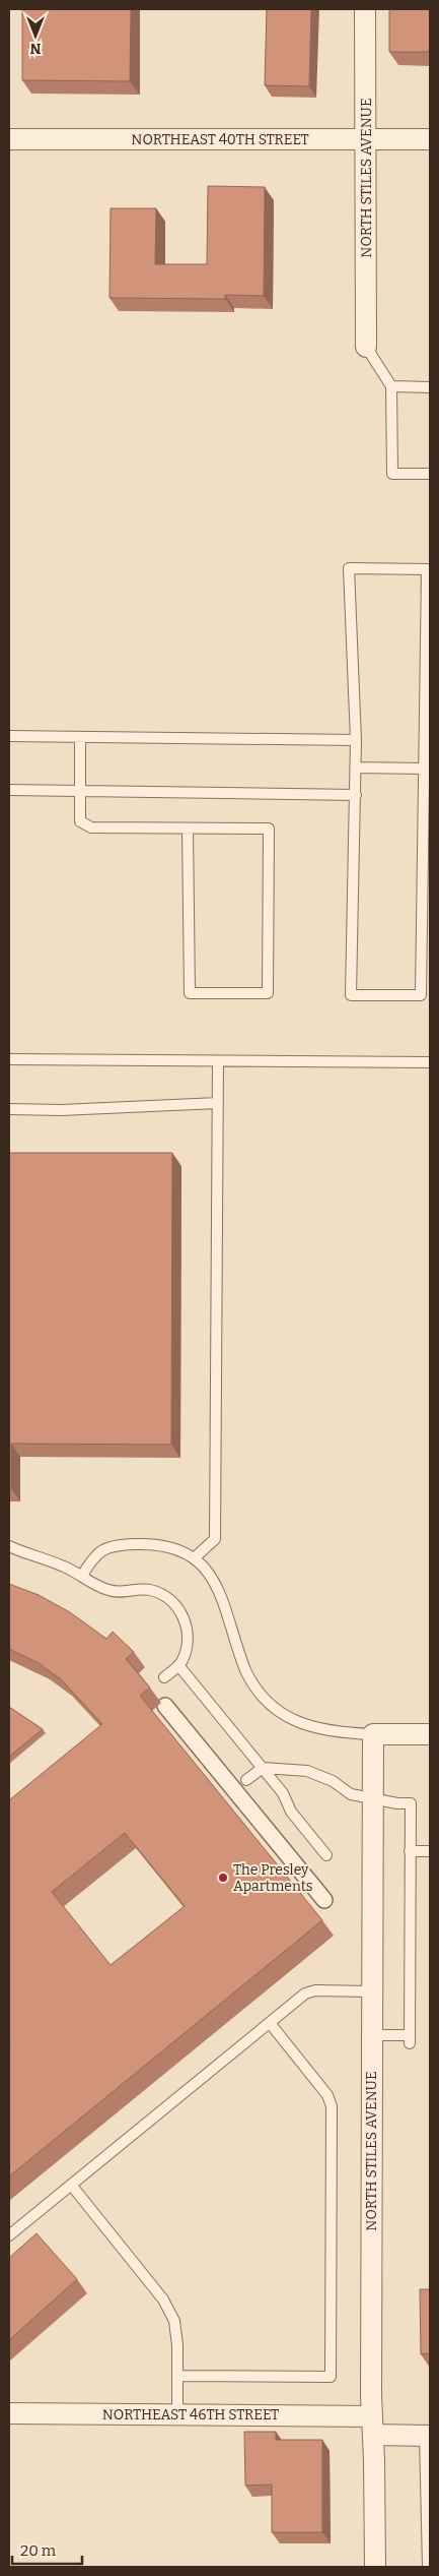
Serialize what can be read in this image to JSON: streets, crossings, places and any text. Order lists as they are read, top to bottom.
{
  "streets": {
    "street": ["NORTHEAST 40TH STREET", "NORTH STILES AVENUE", "NORTHEAST 46TH STREET"]
  },
  "crossings": [
    ["NORTHEAST 40TH STREET", "NORTH STILES AVENUE"],
    ["NORTH STILES AVENUE", "NORTHEAST 46TH STREET"]
  ],
  "places": ["The Presley Apartments"],
  "scale_bar": "20 m",
  "north": "bottom"
}
